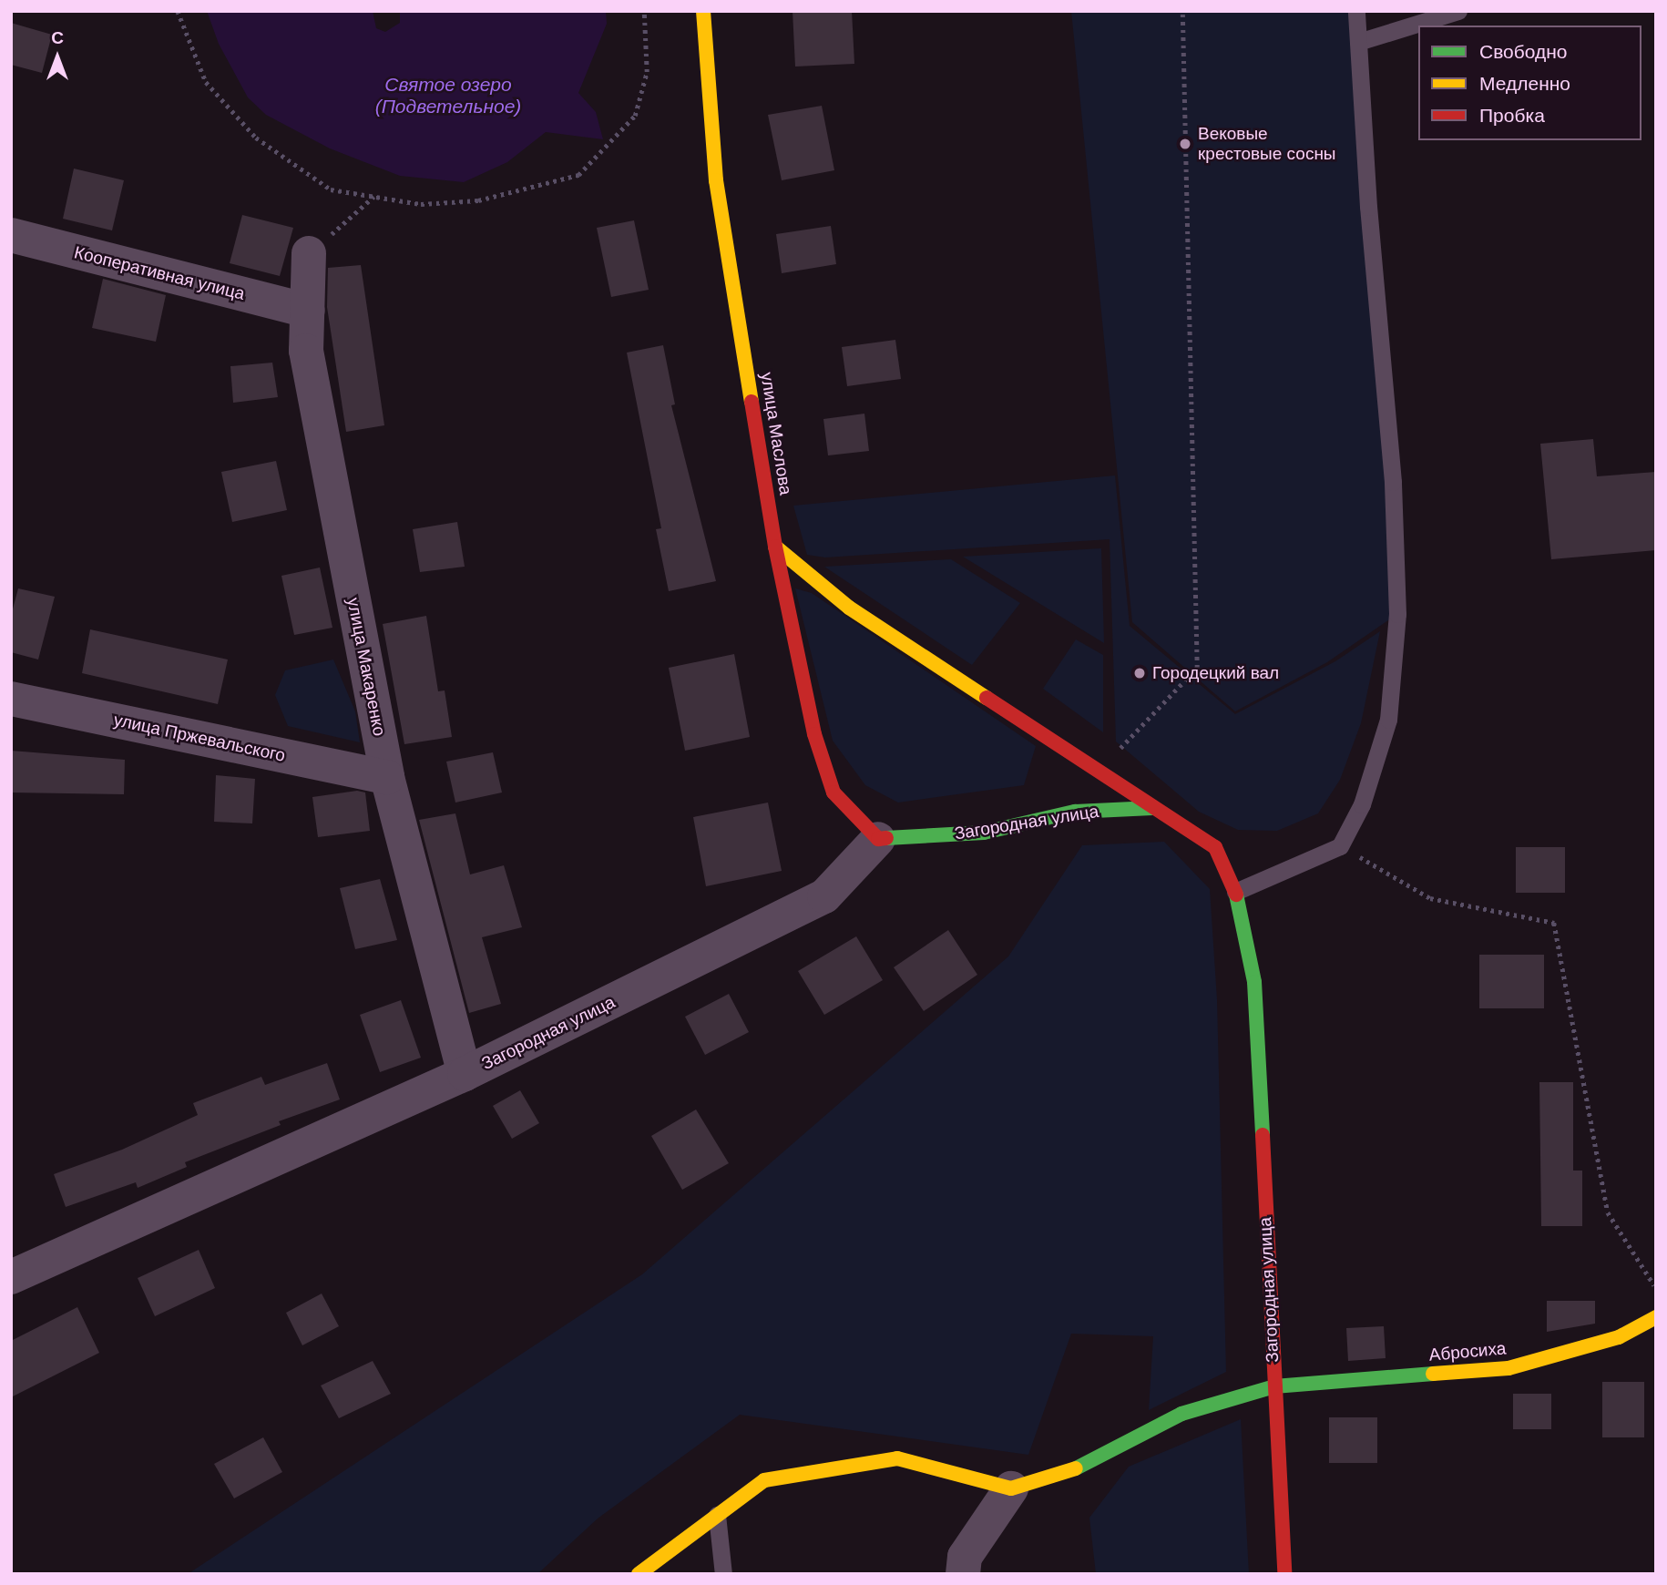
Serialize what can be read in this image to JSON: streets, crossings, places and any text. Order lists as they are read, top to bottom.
{
  "streets": {
    "street": [
      "Кооперативная улица",
      "улица Маслова",
      "улица Макаренко",
      "улица Пржевальского",
      "Загородная улица",
      "Абросиха"
    ]
  },
  "crossings": [
    ["Кооперативная улица", "улица Макаренко"],
    ["улица Маслова", "Загородная улица"],
    ["улица Макаренко", "улица Пржевальского"],
    ["улица Макаренко", "Загородная улица"],
    ["Загородная улица", "Абросиха"]
  ],
  "water": ["Святое озеро (Подветельное)"],
  "places": ["Вековые крестовые сосны", "Городецкий вал"],
  "legend": ["Свободно", "Медленно", "Пробка"],
  "north": "top"
}
